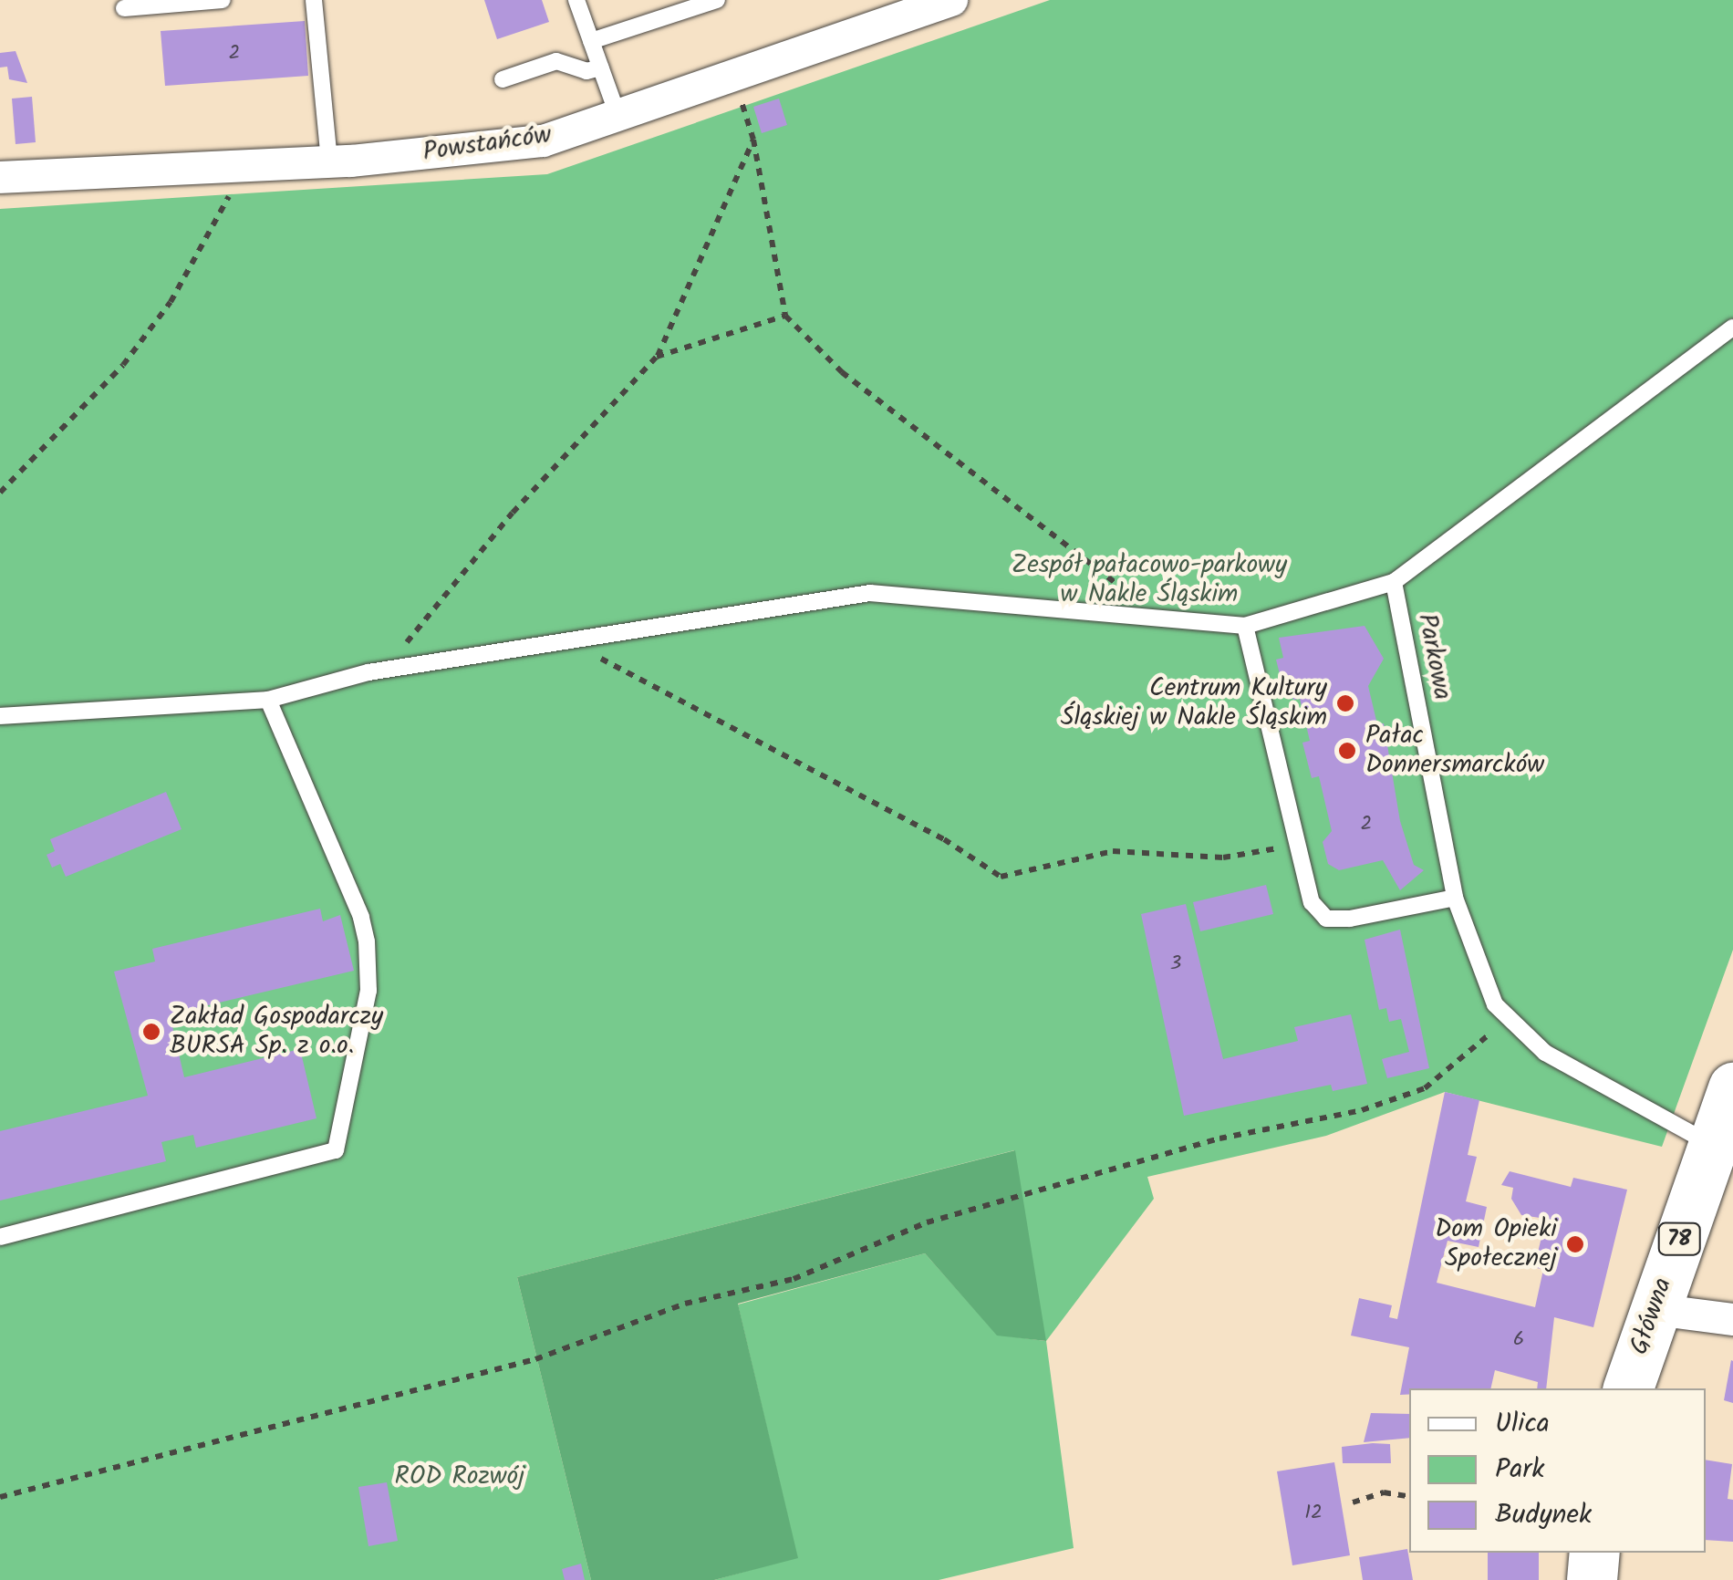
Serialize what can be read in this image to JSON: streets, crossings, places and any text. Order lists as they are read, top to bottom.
{
  "streets": {
    "main road": ["78", "Główna"],
    "street": ["Powstańców"],
    "lane": ["Parkowa"]
  },
  "crossings": [
    ["Parkowa", "Główna"]
  ],
  "parks": ["Zespół pałacowo-parkowy w Nakle Śląskim", "ROD Rozwój"],
  "places": [
    "Centrum Kultury Śląskiej w Nakle Śląskim",
    "Pałac Donnersmarcków",
    "Zakład Gospodarczy BURSA Sp. z o.o.",
    "Dom Opieki Społecznej"
  ],
  "house_numbers": [
    "2",
    "2",
    "3",
    "6",
    "12"
  ],
  "legend": ["Ulica", "Park", "Budynek"]
}
